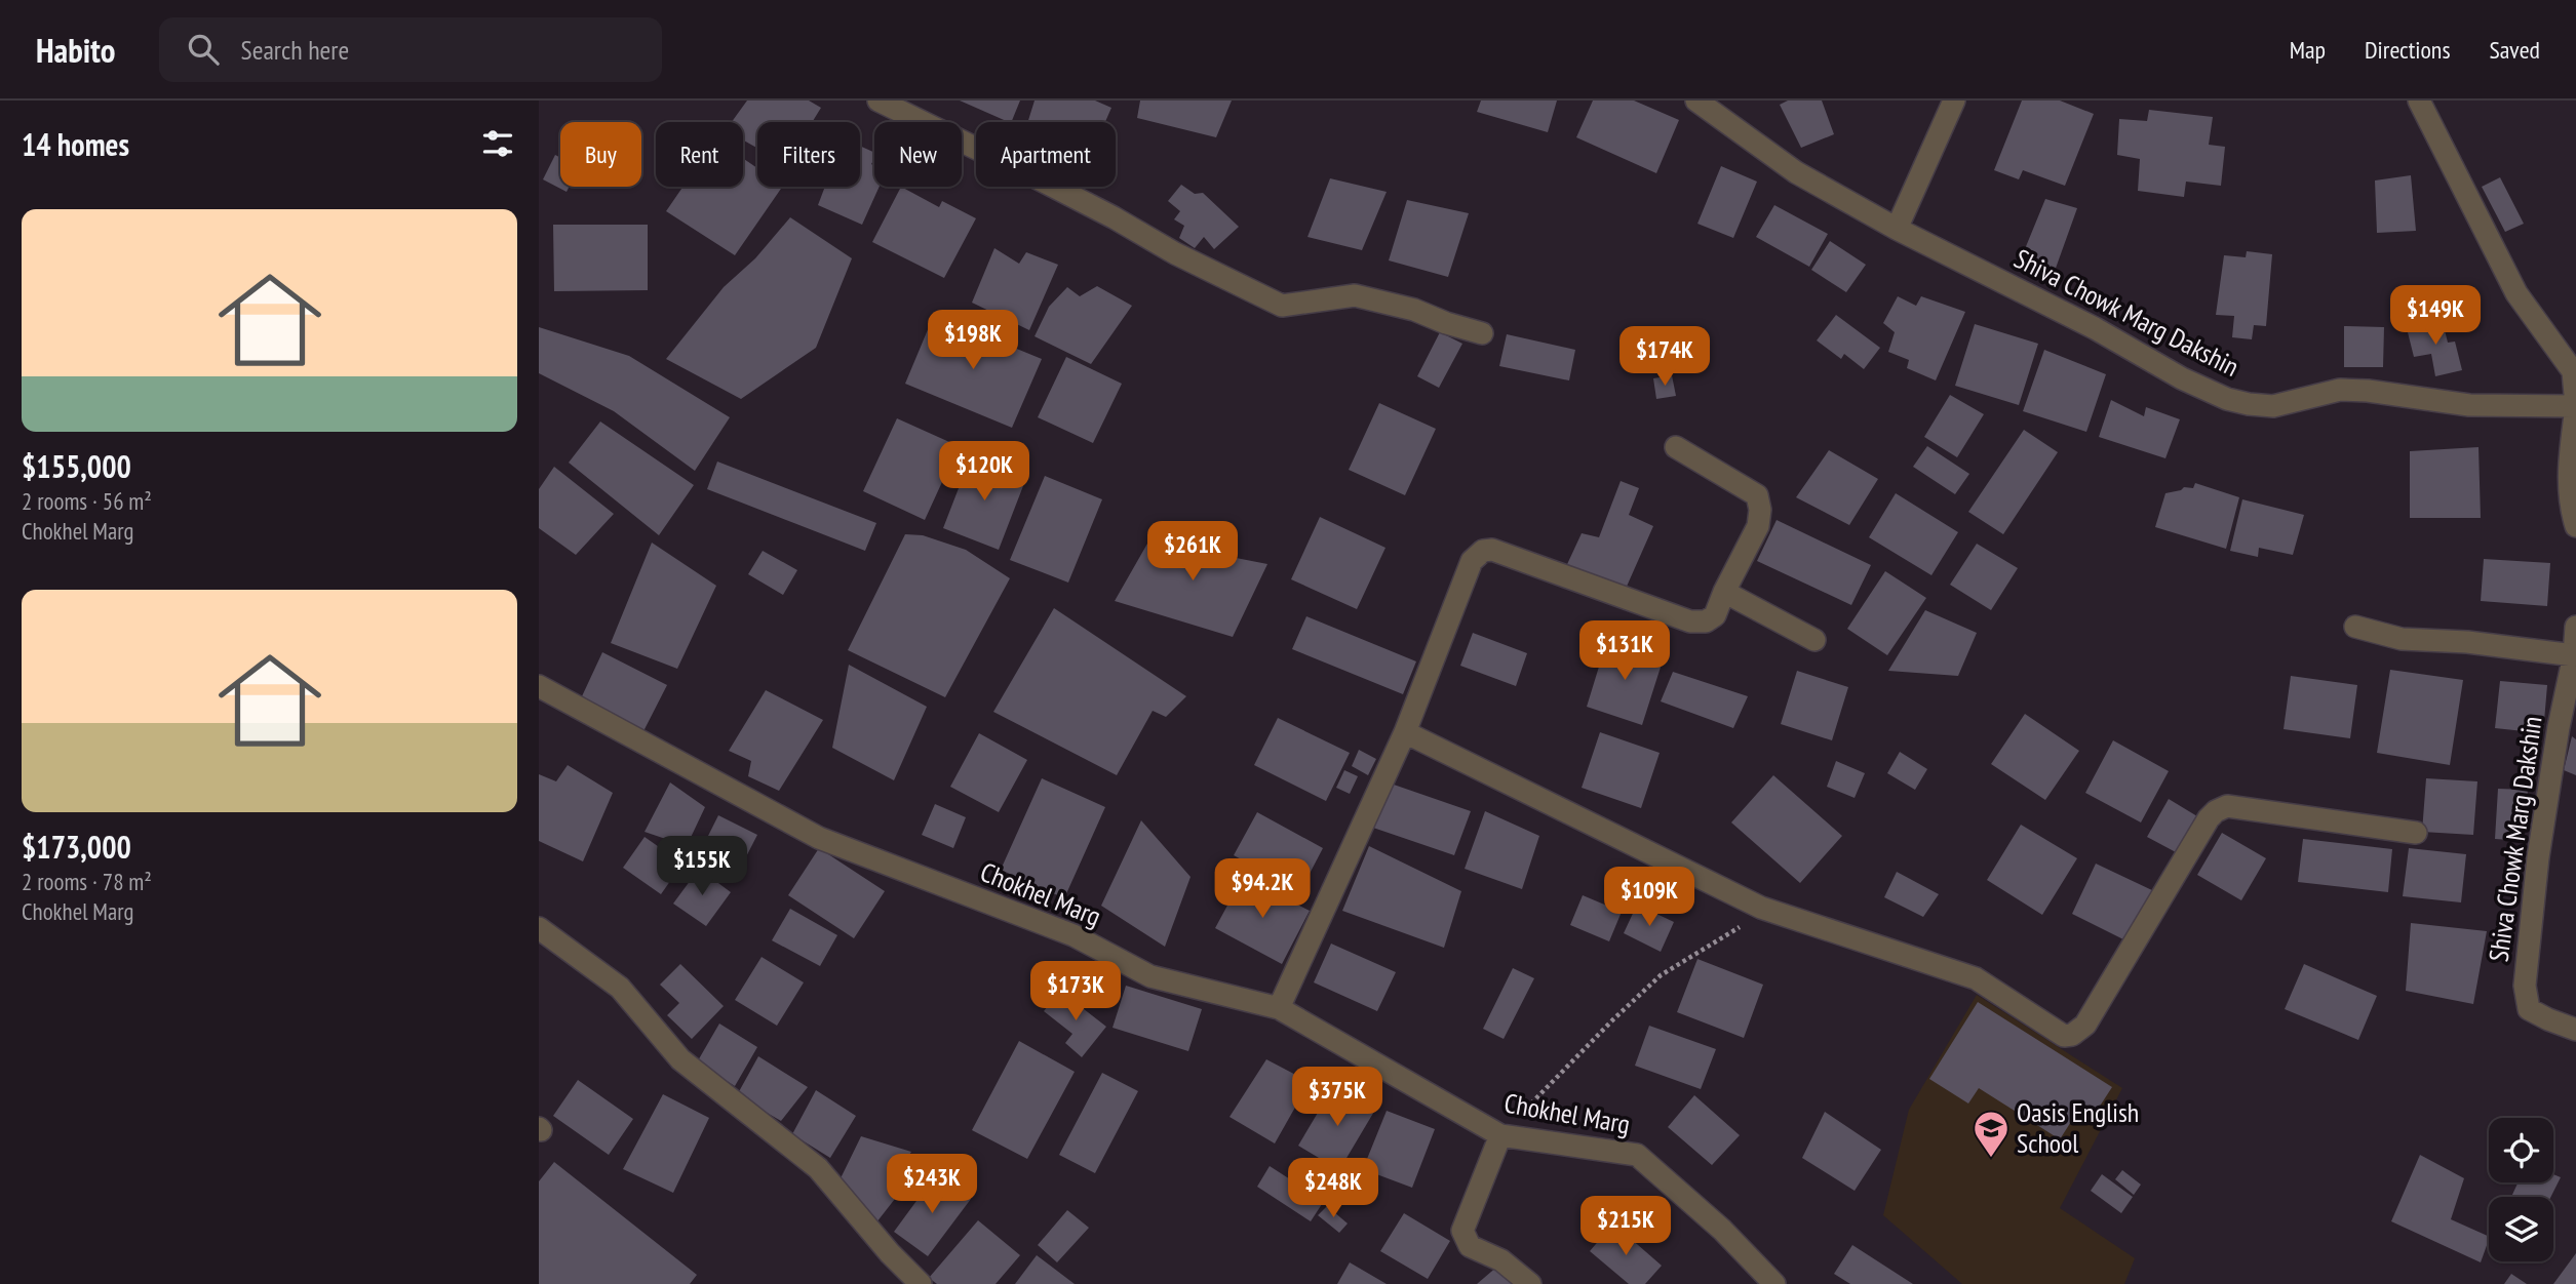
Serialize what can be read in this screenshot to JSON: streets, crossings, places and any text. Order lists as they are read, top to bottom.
{
  "streets": {
    "street": ["Shiva Chowk Marg Dakshin", "Chokhel Marg"]
  },
  "places": {
    "school or university": ["Oasis English School"]
  },
  "page": {
    "header": "Habito",
    "search": "Search here",
    "nav": ["Map", "Directions", "Saved"],
    "heading": "14 homes",
    "chip": [
      "Buy",
      "Rent",
      "Filters",
      "New",
      "Apartment"
    ],
    "list": [
      {
        "name": "$155,000",
        "note": "2 rooms · 56 m² · Chokhel Marg"
      },
      {
        "name": "$173,000",
        "note": "2 rooms · 78 m² · Chokhel Marg"
      }
    ],
    "price": [
      "$149K",
      "$198K",
      "$174K",
      "$120K",
      "$261K",
      "$131K",
      "$155K",
      "$94.2K",
      "$109K",
      "$173K",
      "$375K",
      "$243K",
      "$248K",
      "$215K"
    ]
  }
}
